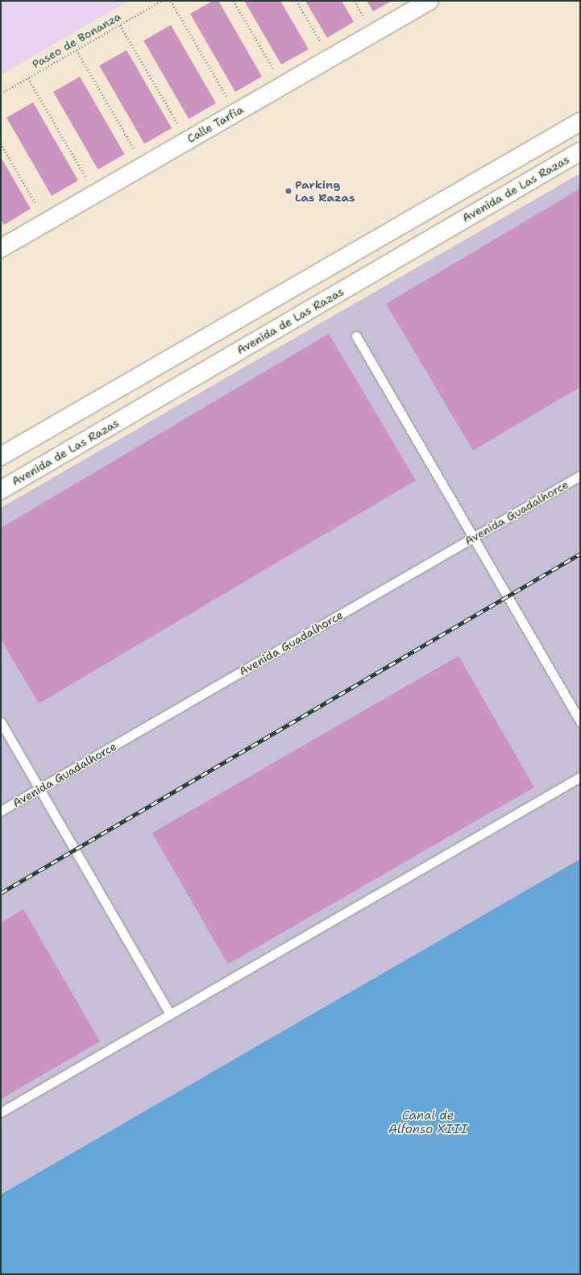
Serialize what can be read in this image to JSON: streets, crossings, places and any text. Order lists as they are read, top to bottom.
{
  "streets": {
    "main road": ["Calle Tarfia", "Avenida de Las Razas"],
    "lane": ["Avenida Guadalhorce"],
    "path": ["Paseo de Bonanza"]
  },
  "water": ["Canal de Alfonso XIII"],
  "places": ["Parking Las Razas"]
}
